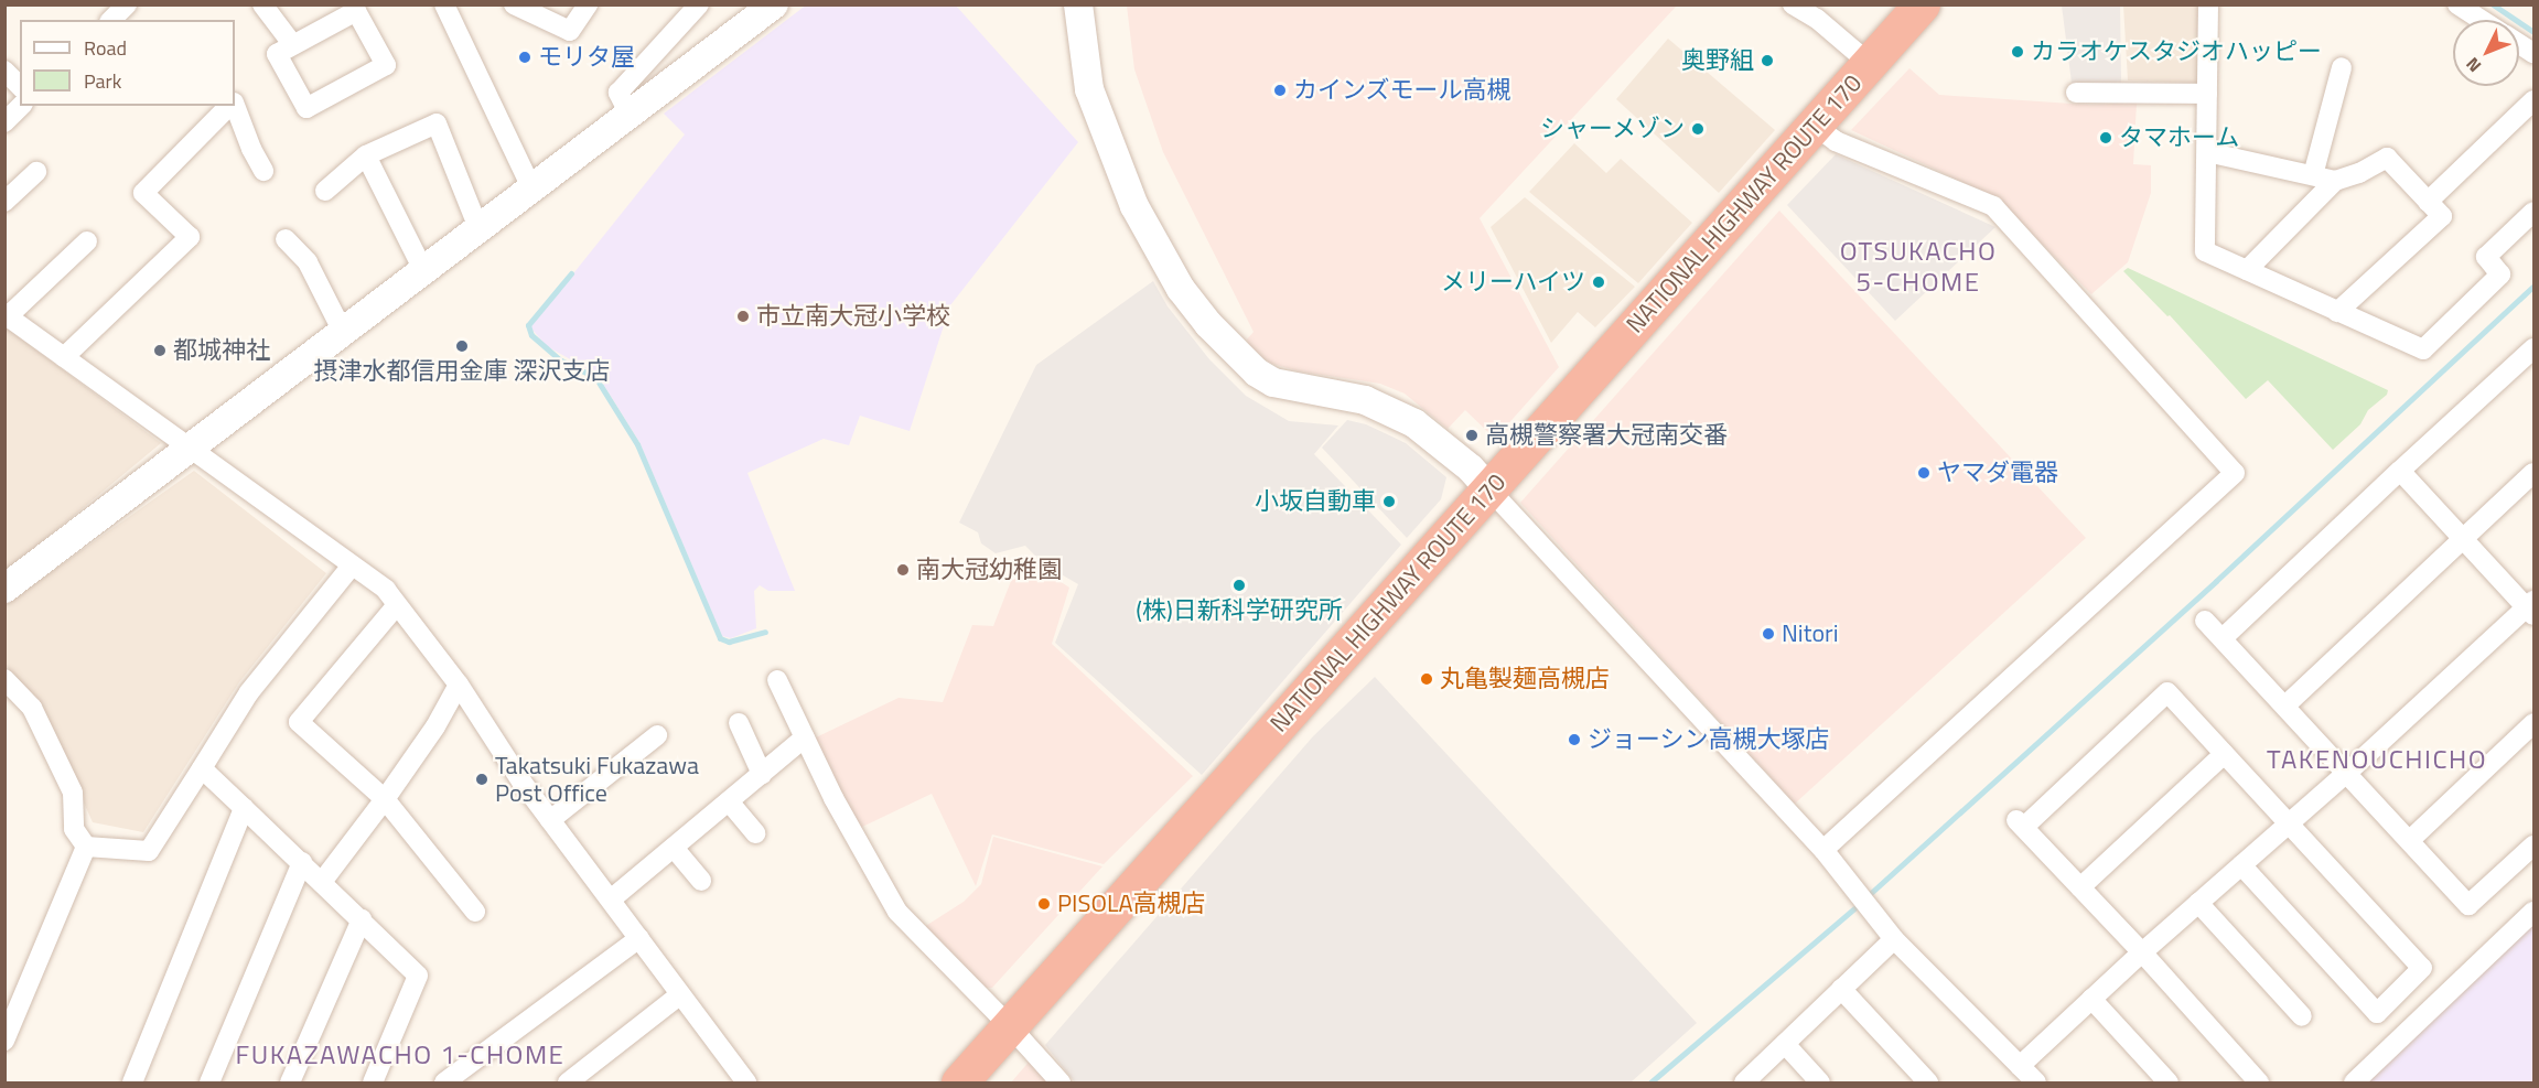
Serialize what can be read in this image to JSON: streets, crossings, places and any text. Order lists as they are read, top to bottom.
{
  "streets": {
    "highway": ["NATIONAL HIGHWAY ROUTE 170"]
  },
  "districts": ["OTSUKACHO 5-CHOME", "TAKENOUCHICHO", "FUKAZAWACHO 1-CHOME"],
  "places": [
    "カラオケスタジオハッピー",
    "モリタ屋",
    "奥野組",
    "カインズモール高槻",
    "シャーメゾン",
    "タマホーム",
    "メリーハイツ",
    "市立南大冠小学校",
    "摂津水都信用金庫 深沢支店",
    "都城神社",
    "高槻警察署大冠南交番",
    "ヤマダ電器",
    "小坂自動車",
    "南大冠幼稚園",
    "(株)日新科学研究所",
    "Nitori",
    "丸亀製麺高槻店",
    "ジョーシン高槻大塚店",
    "Takatsuki Fukazawa Post Office",
    "PISOLA高槻店"
  ],
  "legend": ["Road", "Park"],
  "north": "bottom left"
}
